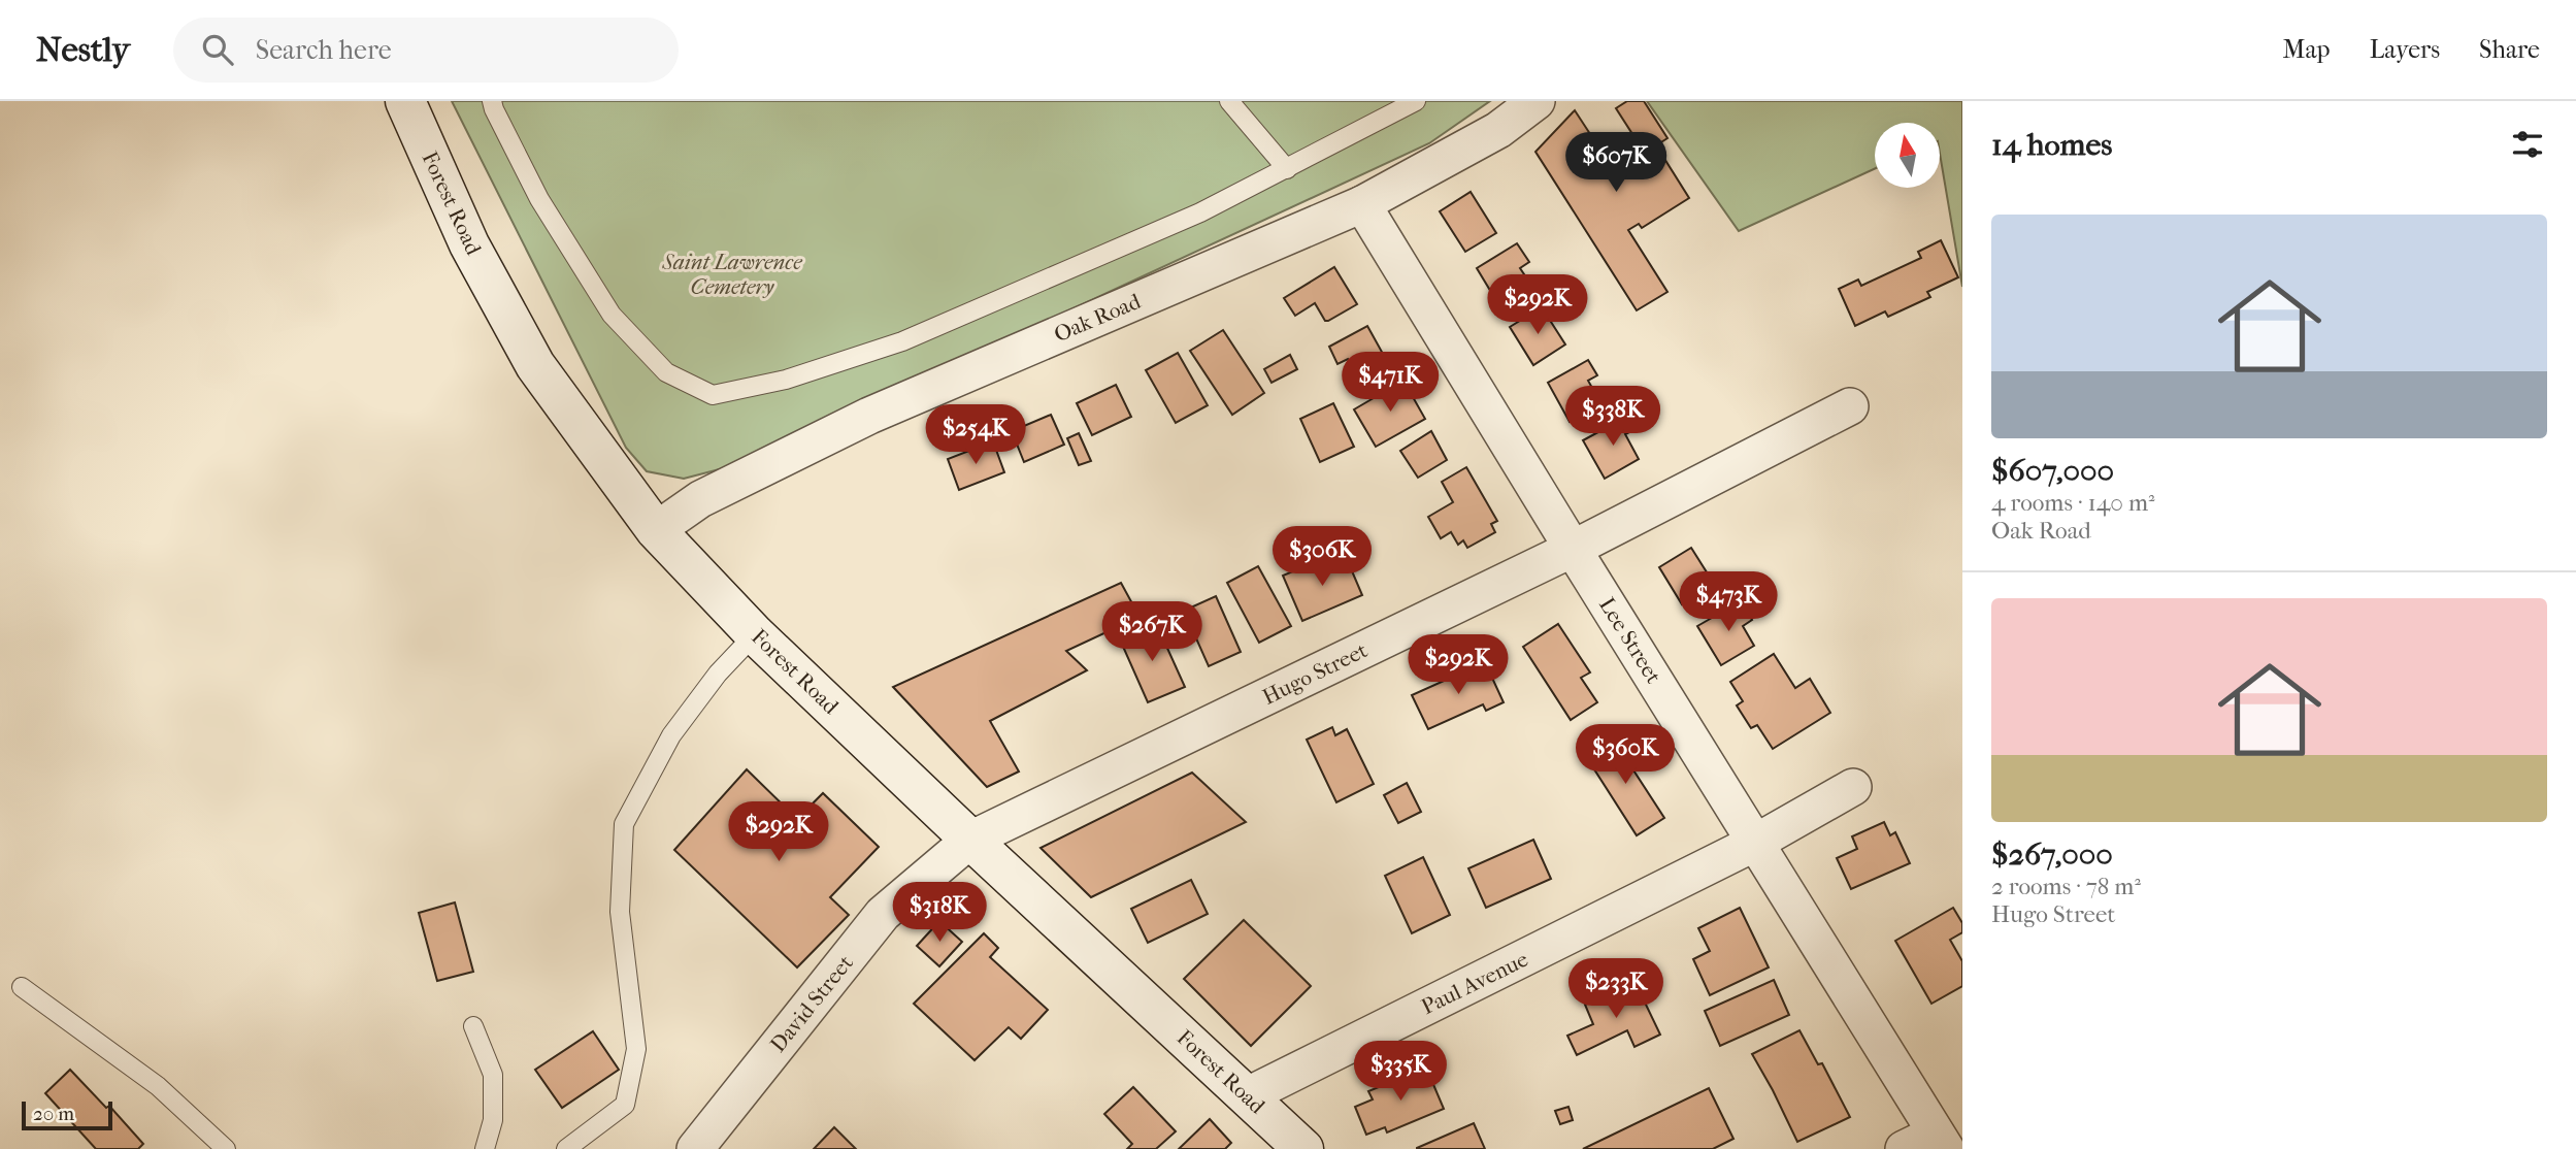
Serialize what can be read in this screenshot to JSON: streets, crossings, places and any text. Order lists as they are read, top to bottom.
{
  "streets": {
    "main road": ["Forest Road"],
    "street": [
      "Oak Road",
      "Lee Street",
      "Hugo Street",
      "Paul Avenue",
      "David Street"
    ]
  },
  "crossings": [
    ["Forest Road", "Oak Road"],
    ["Forest Road", "Hugo Street"],
    ["Forest Road", "Paul Avenue"],
    ["Forest Road", "David Street"],
    ["Oak Road", "Lee Street"],
    ["Lee Street", "Hugo Street"],
    ["Lee Street", "Paul Avenue"],
    ["Hugo Street", "David Street"]
  ],
  "parks": ["Saint Lawrence Cemetery"],
  "scale_bar": "20 m",
  "north": "top",
  "page": {
    "header": "Nestly",
    "search": "Search here",
    "nav": ["Map", "Layers", "Share"],
    "heading": "14 homes",
    "price": [
      "$607K",
      "$292K",
      "$471K",
      "$338K",
      "$254K",
      "$306K",
      "$473K",
      "$267K",
      "$292K",
      "$360K",
      "$292K",
      "$318K",
      "$233K",
      "$335K"
    ],
    "list": [
      {
        "name": "$607,000",
        "note": "4 rooms · 140 m² · Oak Road"
      },
      {
        "name": "$267,000",
        "note": "2 rooms · 78 m² · Hugo Street"
      }
    ],
    "scale": "20 m"
  }
}
